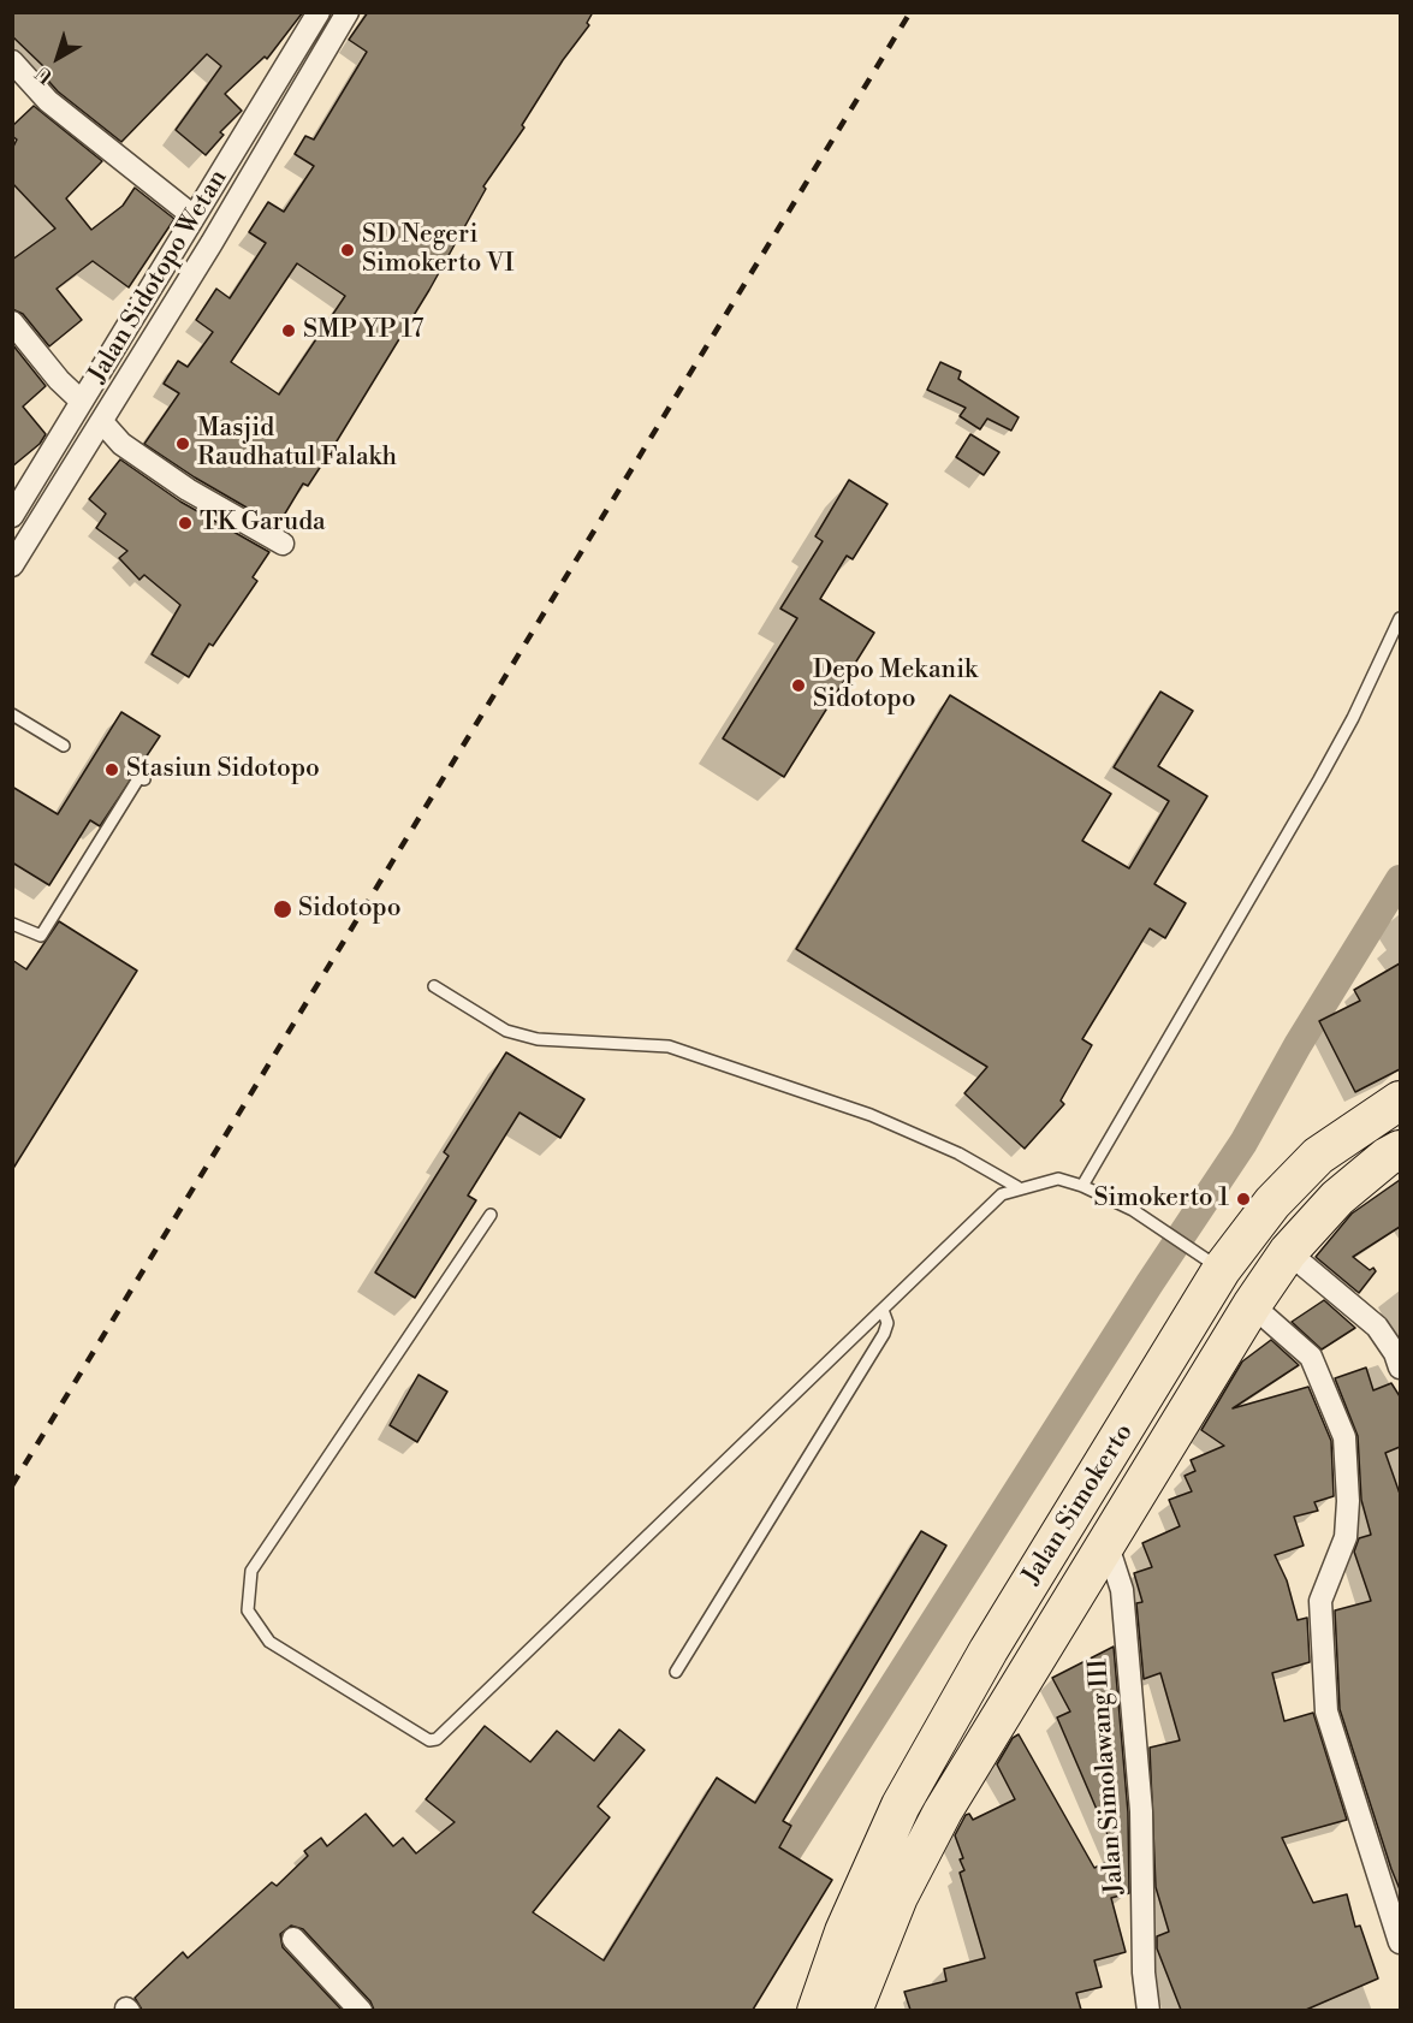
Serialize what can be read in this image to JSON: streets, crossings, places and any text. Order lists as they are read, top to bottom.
{
  "streets": {
    "highway": ["Jalan Simokerto"],
    "street": ["Jalan Sidotopo Wetan", "Jalan Simolawang III"]
  },
  "crossings": [
    ["Jalan Simokerto", "Jalan Simolawang III"]
  ],
  "places": [
    "SD Negeri Simokerto VI",
    "SMP YP 17",
    "Masjid Raudhatul Falakh",
    "TK Garuda",
    "Depo Mekanik Sidotopo",
    "Stasiun Sidotopo",
    "Sidotopo",
    "Simokerto 1"
  ],
  "north": "bottom left"
}
